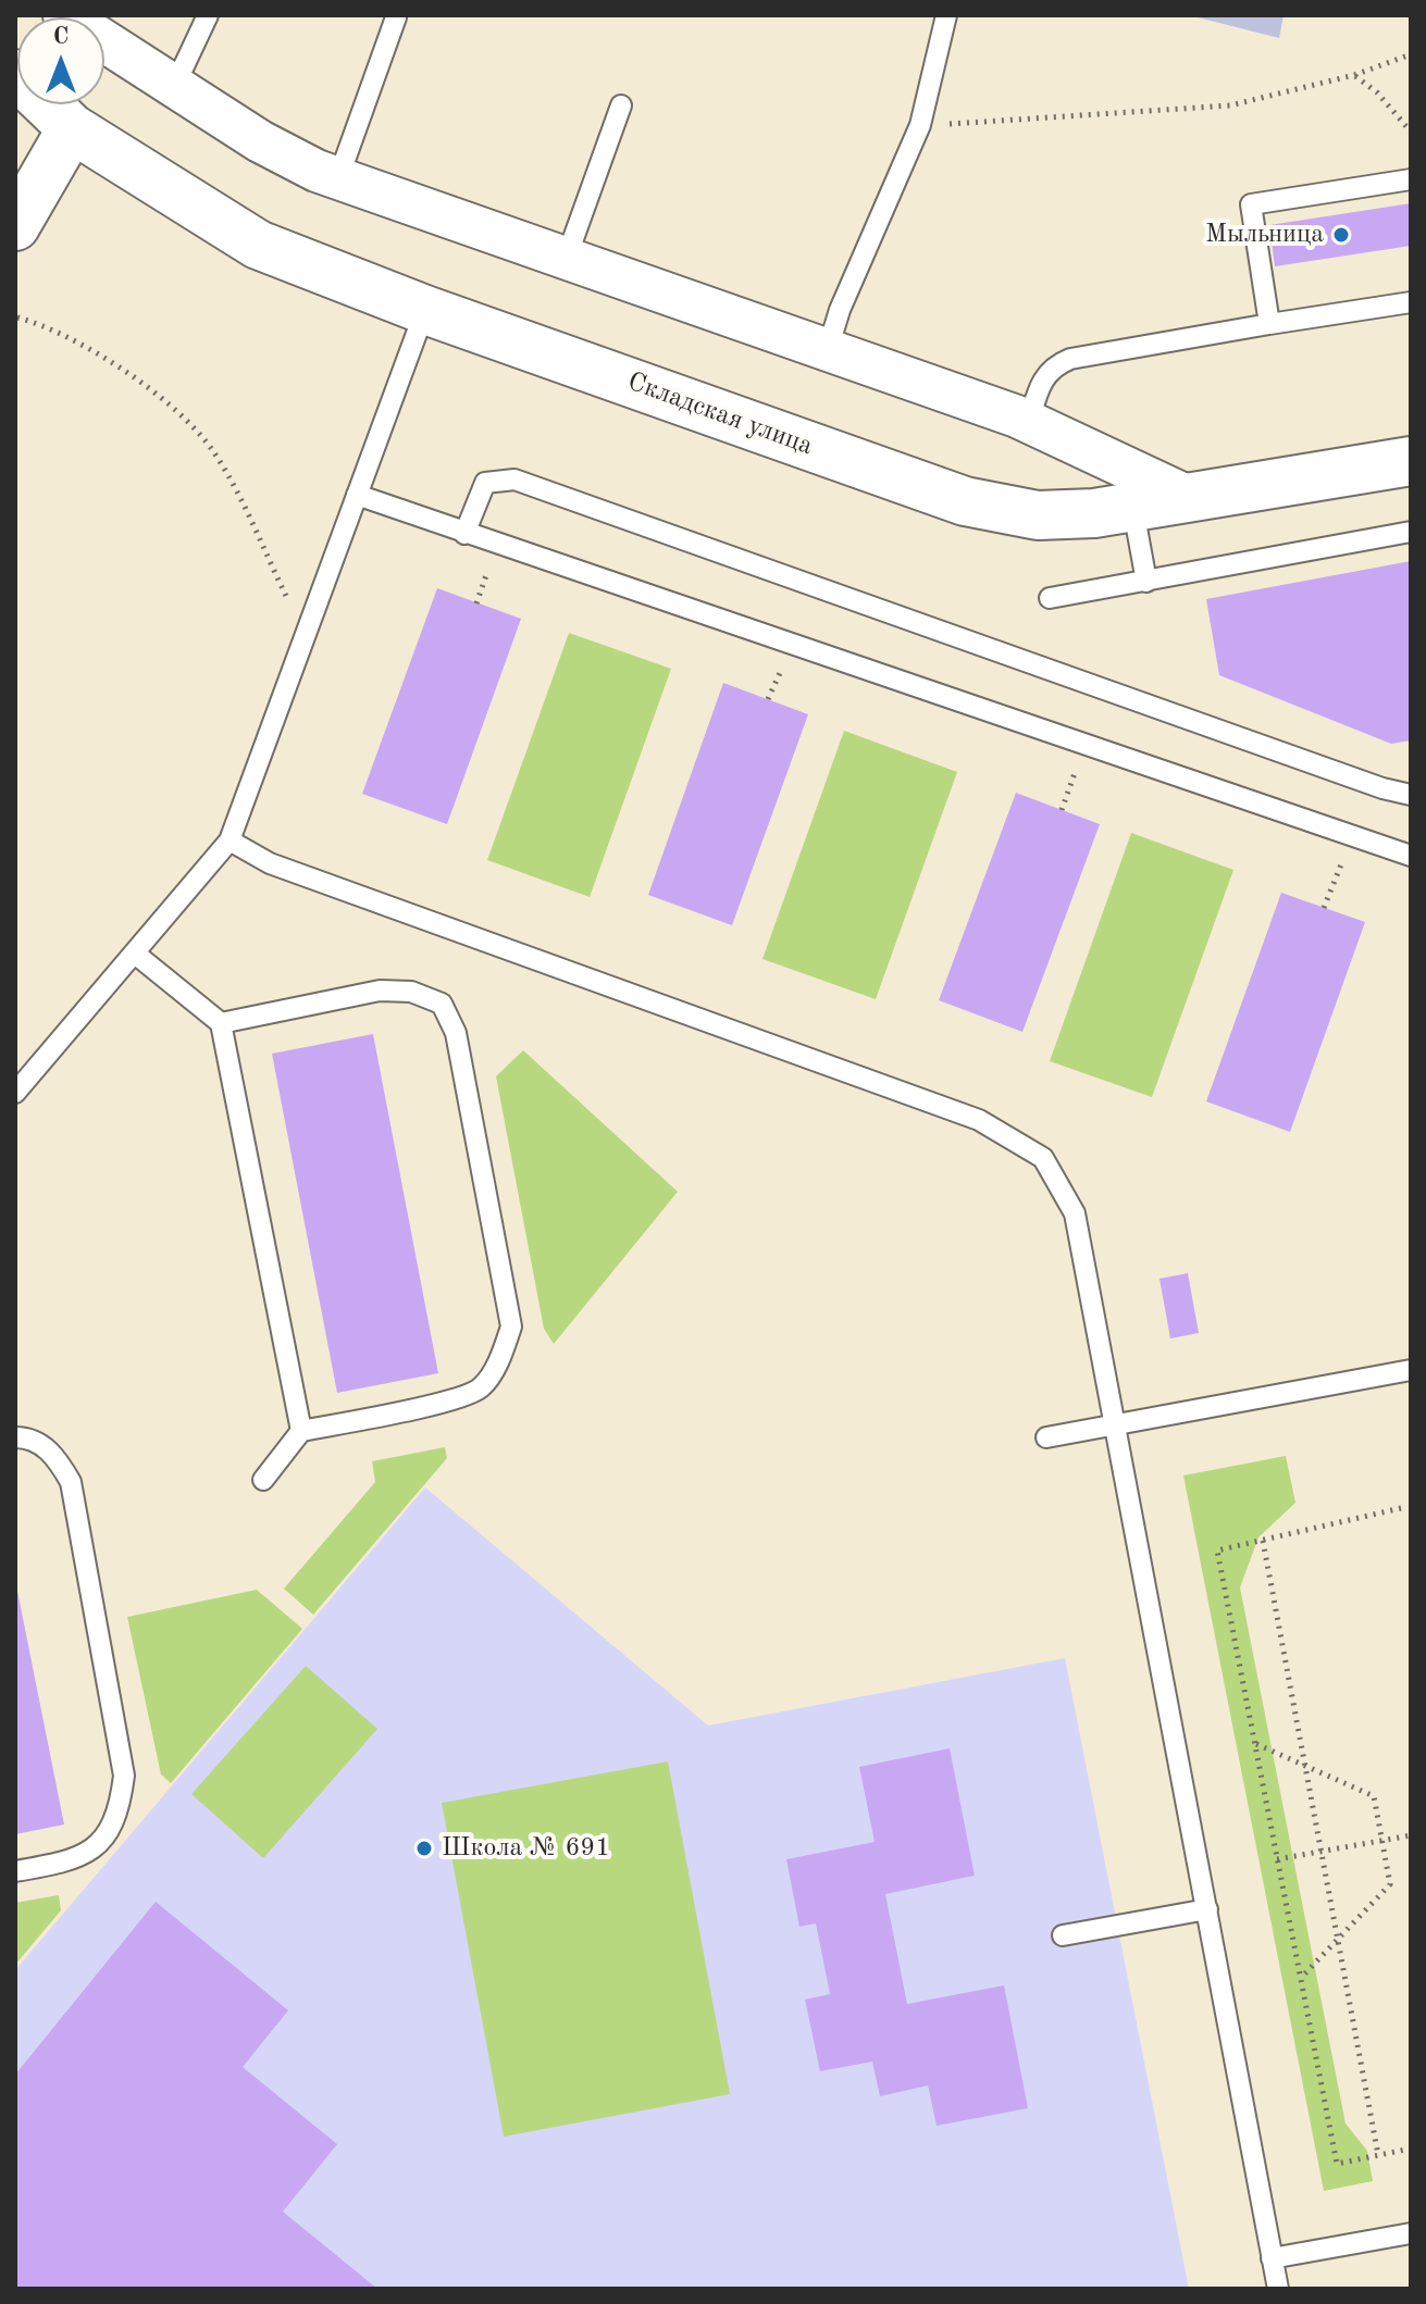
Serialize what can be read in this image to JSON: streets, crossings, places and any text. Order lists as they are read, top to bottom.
{
  "streets": {
    "street": ["Складская улица"]
  },
  "places": ["Мыльница", "Школа № 691"],
  "north": "top"
}
